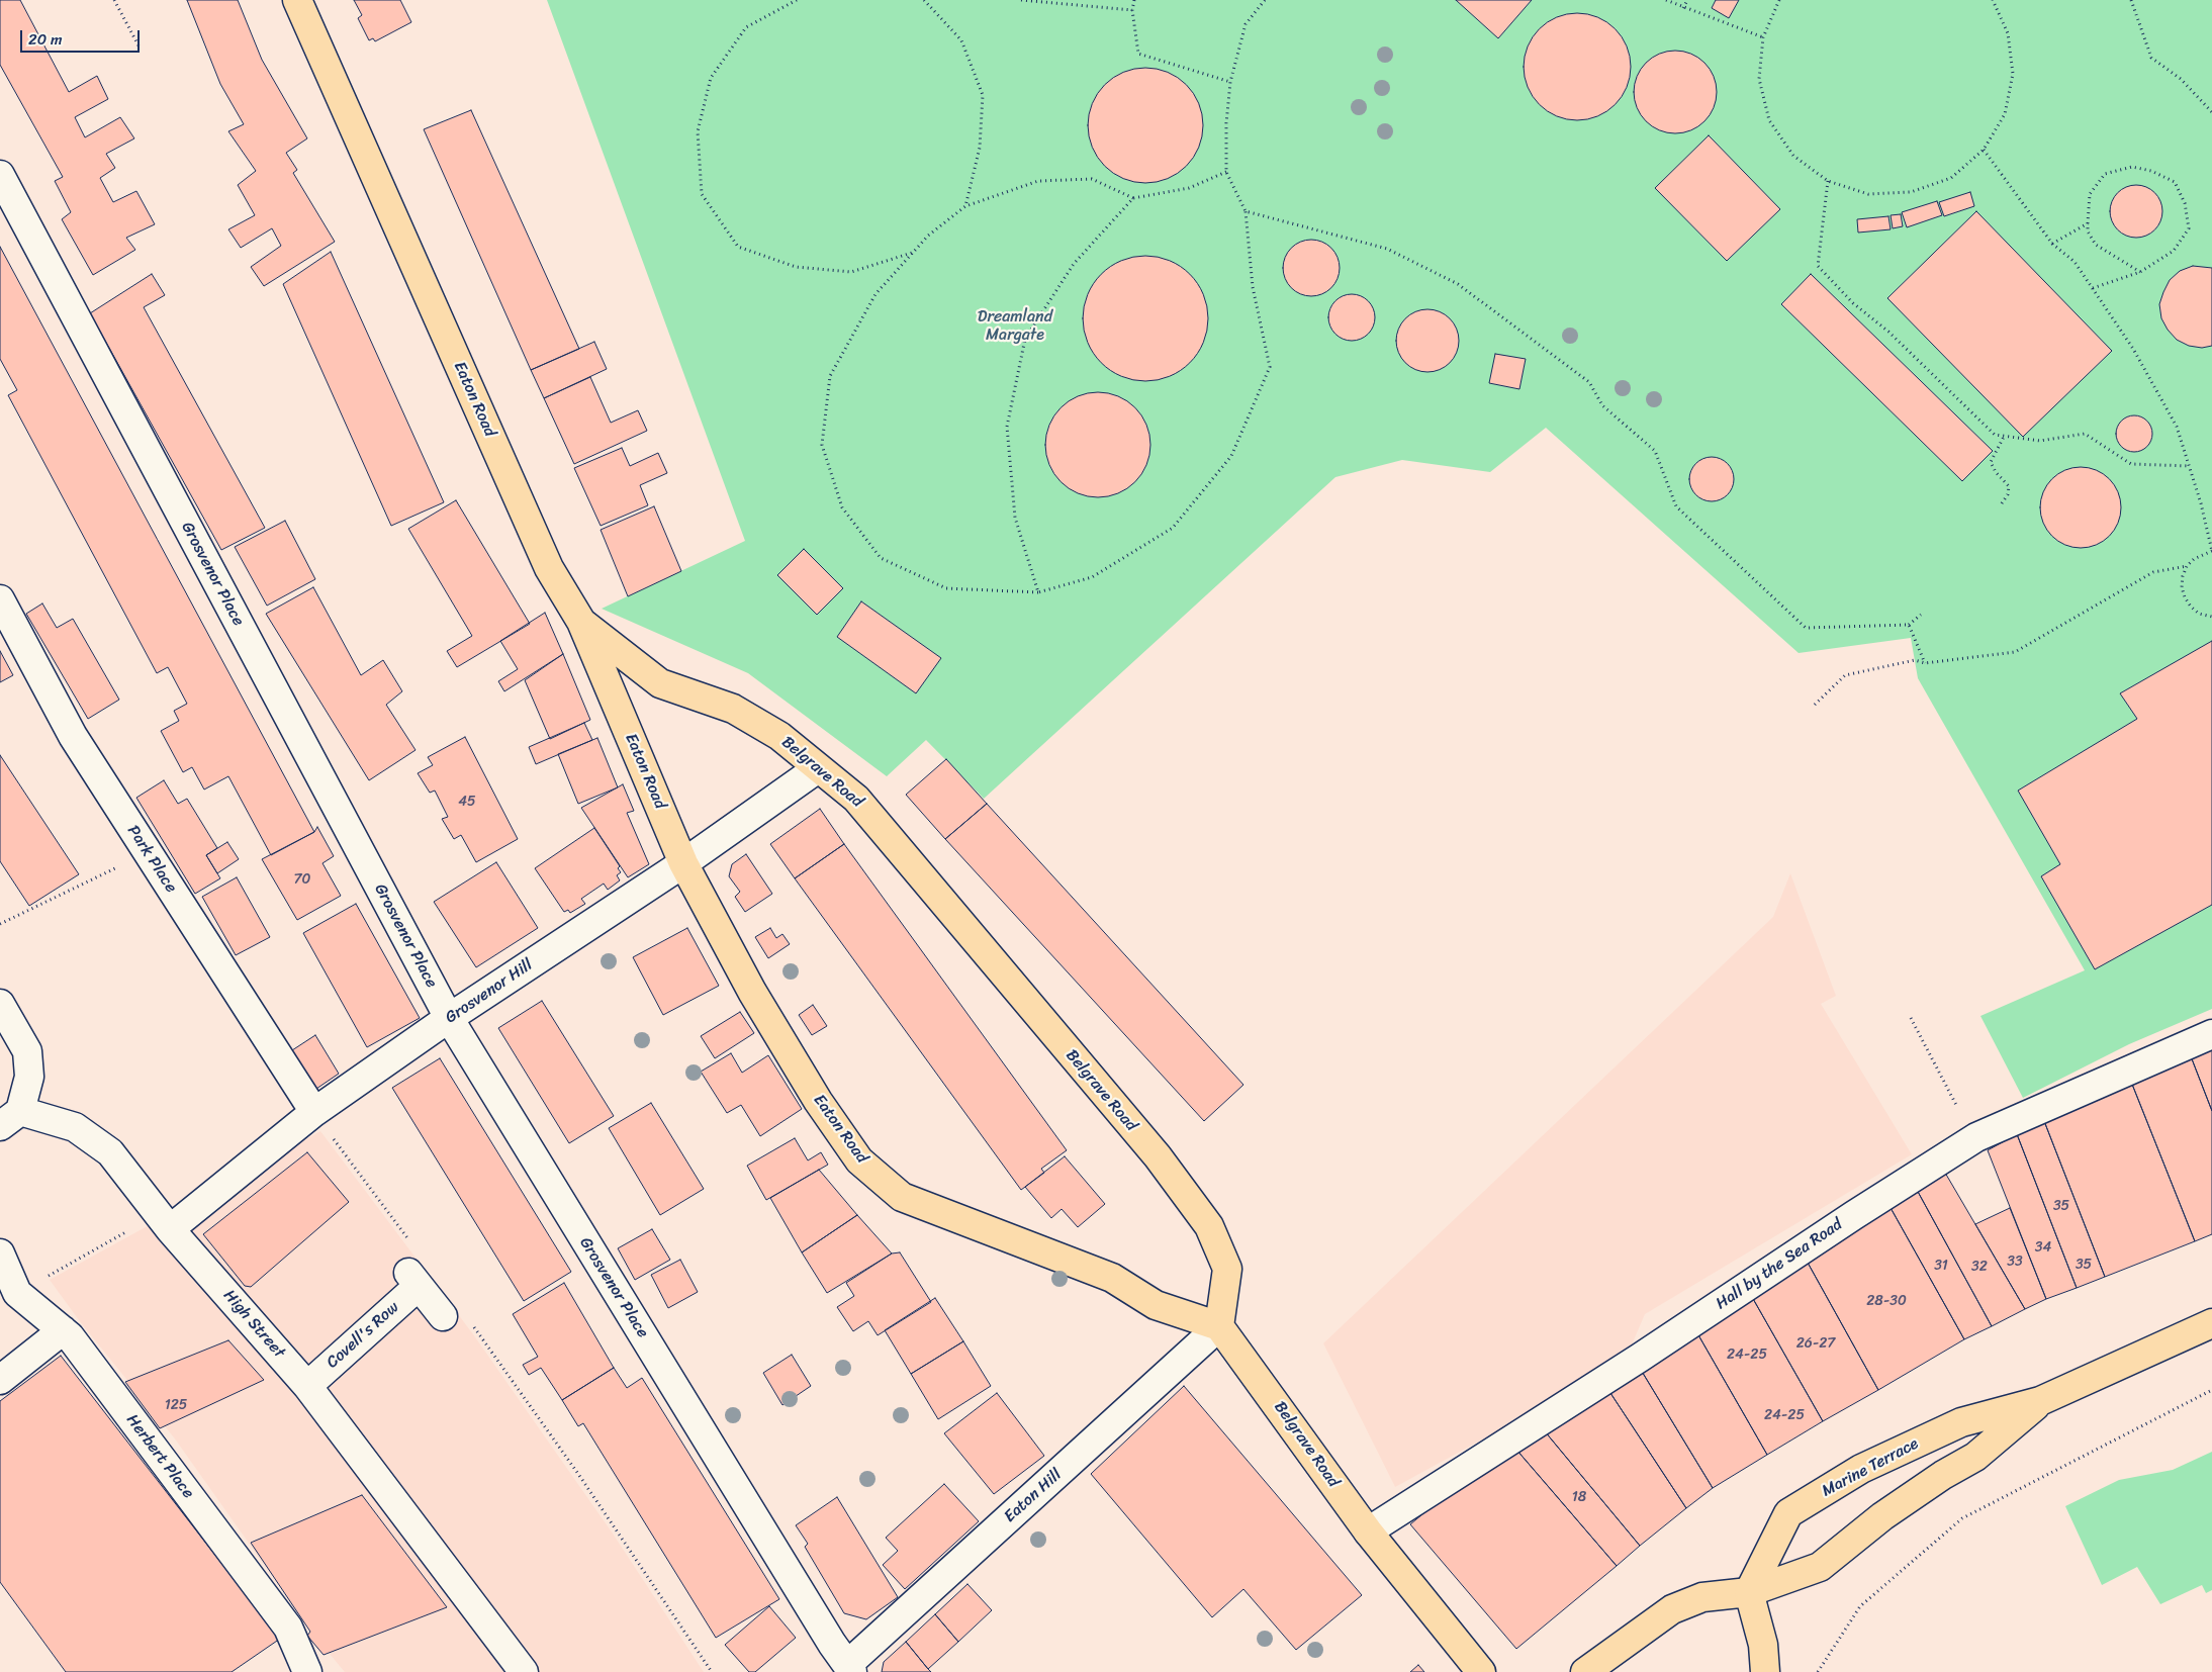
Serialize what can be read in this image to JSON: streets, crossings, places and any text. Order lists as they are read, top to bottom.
{
  "streets": {
    "main road": ["Eaton Road", "Belgrave Road", "Marine Terrace"],
    "street": [
      "Grosvenor Place",
      "Park Place",
      "Grosvenor Hill",
      "Hall by the Sea Road",
      "High Street",
      "Covell's Row",
      "Herbert Place",
      "Eaton Hill"
    ]
  },
  "crossings": [
    ["Eaton Road", "Belgrave Road"],
    ["Eaton Road", "Grosvenor Hill"],
    ["Eaton Road", "Eaton Hill"],
    ["Grosvenor Place", "Grosvenor Hill"],
    ["Grosvenor Place", "Eaton Hill"],
    ["Belgrave Road", "Grosvenor Hill"],
    ["Belgrave Road", "Hall by the Sea Road"],
    ["Belgrave Road", "Eaton Hill"],
    ["Park Place", "Grosvenor Hill"],
    ["Grosvenor Hill", "High Street"],
    ["High Street", "Covell's Row"]
  ],
  "parks": ["Dreamland Margate"],
  "house_numbers": [
    "45",
    "70",
    "35",
    "34",
    "33",
    "35",
    "31",
    "32",
    "28-30",
    "26-27",
    "24-25",
    "125",
    "24-25",
    "18"
  ],
  "scale_bar": "20 m"
}
